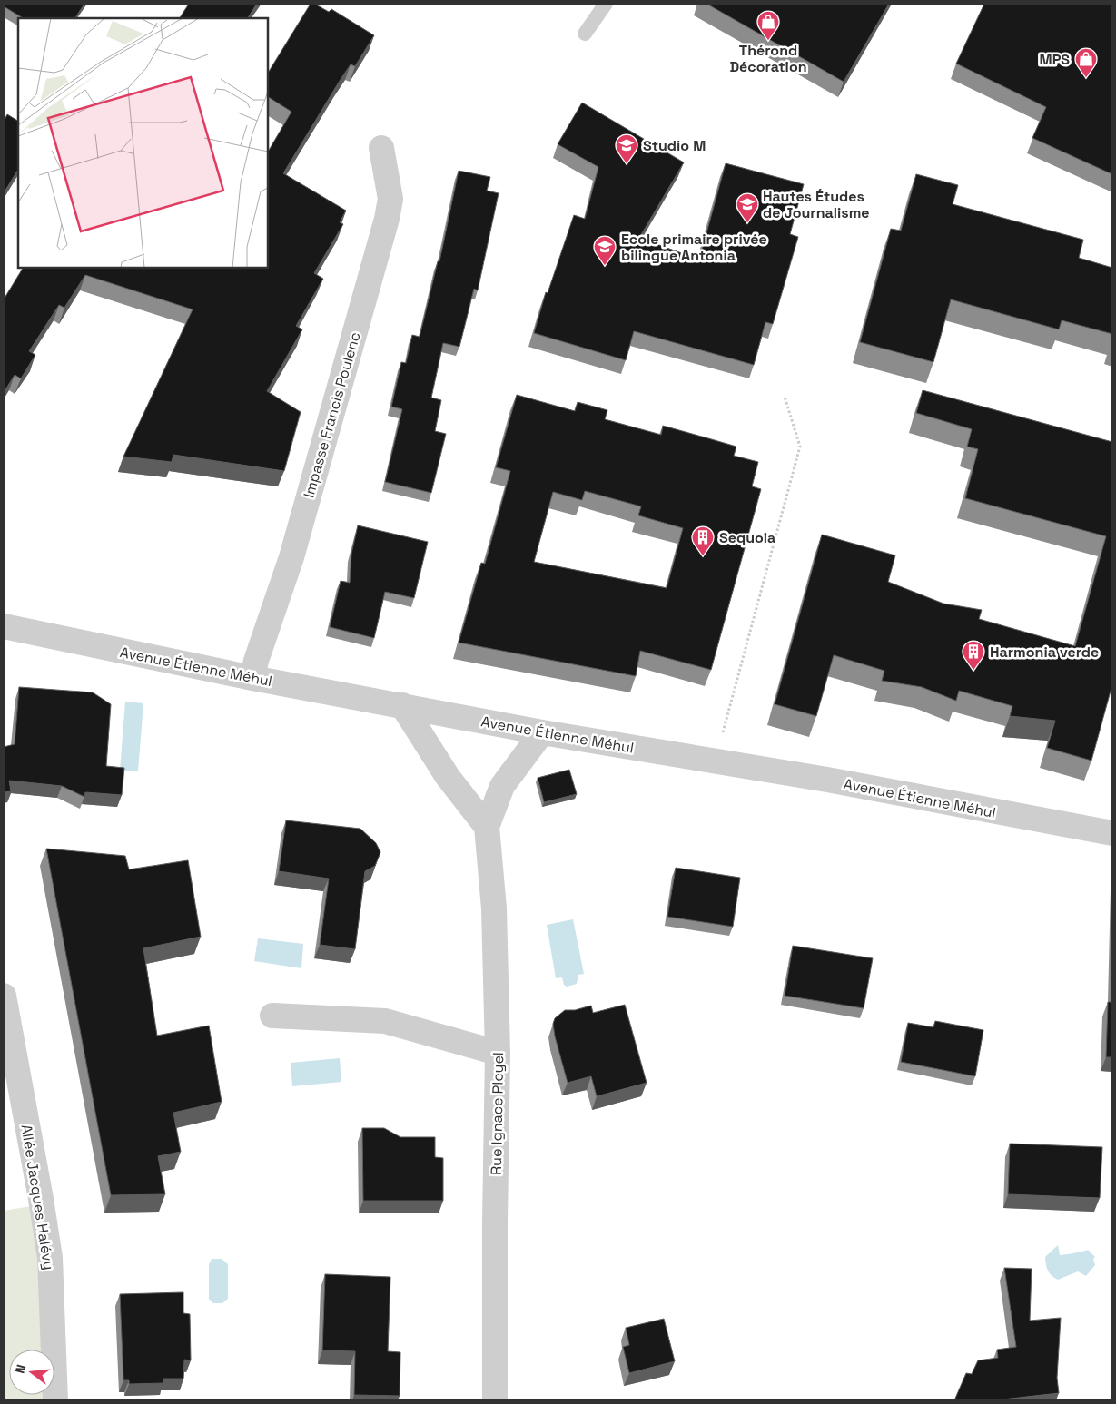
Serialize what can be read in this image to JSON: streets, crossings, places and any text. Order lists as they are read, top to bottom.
{
  "streets": {
    "street": [
      "Impasse Francis Poulenc",
      "Avenue Étienne Méhul",
      "Rue Ignace Pleyel",
      "Allée Jacques Halévy"
    ]
  },
  "crossings": [
    ["Impasse Francis Poulenc", "Avenue Étienne Méhul"],
    ["Avenue Étienne Méhul", "Rue Ignace Pleyel"]
  ],
  "places": {
    "shop": ["Thérond Décoration", "MPS"],
    "school or university": ["Studio M", "Hautes Études de Journalisme", "Ecole primaire privée bilingue Antonia"],
    "building": ["Sequoia", "Harmonia verde"]
  },
  "north": "left"
}
